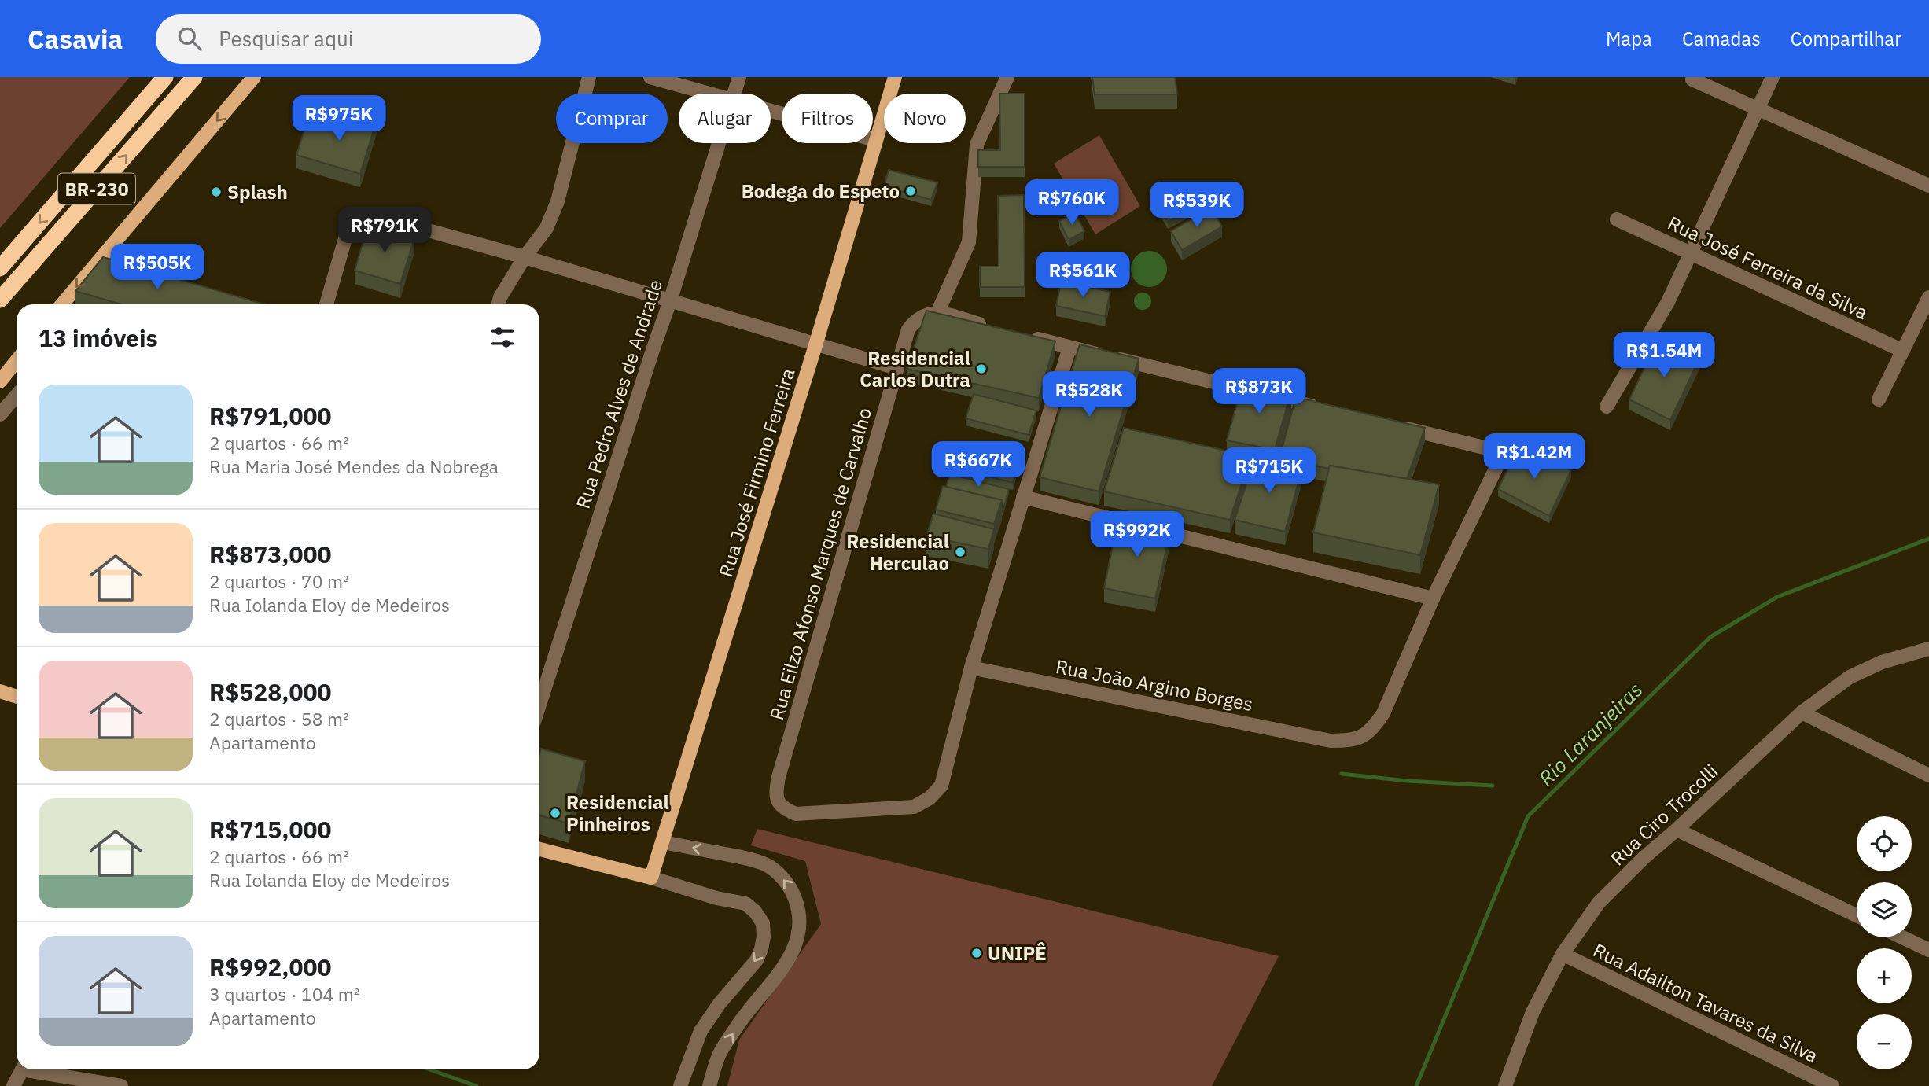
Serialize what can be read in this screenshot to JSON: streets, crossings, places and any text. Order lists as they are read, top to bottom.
{
  "streets": {
    "highway": ["BR-230"],
    "main road": ["Rua José Firmino Ferreira"],
    "street": [
      "Rua José Ferreira da Silva",
      "Rua Pedro Alves de Andrade",
      "Rua Eilzo Afonso Marques de Carvalho",
      "Rua João Argino Borges",
      "Rua Ciro Trocolli",
      "Rua Adailton Tavares da Silva"
    ]
  },
  "crossings": [
    ["Rua Eilzo Afonso Marques de Carvalho", "Rua João Argino Borges"],
    ["Rua Ciro Trocolli", "Rua Adailton Tavares da Silva"]
  ],
  "water": ["Rio Laranjeiras"],
  "places": [
    "Bodega do Espeto",
    "Splash",
    "Residencial Carlos Dutra",
    "Residencial Herculao",
    "Residencial Pinheiros",
    "UNIPÊ"
  ],
  "page": {
    "header": "Casavia",
    "search": "Pesquisar aqui",
    "nav": ["Mapa", "Camadas", "Compartilhar"],
    "chip": [
      "Comprar",
      "Alugar",
      "Filtros",
      "Novo"
    ],
    "price": [
      "R$975K",
      "R$760K",
      "R$539K",
      "R$791K",
      "R$505K",
      "R$561K",
      "R$1.54M",
      "R$873K",
      "R$528K",
      "R$1.42M",
      "R$667K",
      "R$715K",
      "R$992K"
    ],
    "heading": "13 imóveis",
    "list": [
      {
        "name": "R$791,000",
        "note": "2 quartos · 66 m² · Rua Maria José Mendes da Nobrega"
      },
      {
        "name": "R$873,000",
        "note": "2 quartos · 70 m² · Rua Iolanda Eloy de Medeiros"
      },
      {
        "name": "R$528,000",
        "note": "2 quartos · 58 m² · Apartamento"
      },
      {
        "name": "R$715,000",
        "note": "2 quartos · 66 m² · Rua Iolanda Eloy de Medeiros"
      },
      {
        "name": "R$992,000",
        "note": "3 quartos · 104 m² · Apartamento"
      }
    ],
    "map_buttons": ["+", "−"]
  }
}
